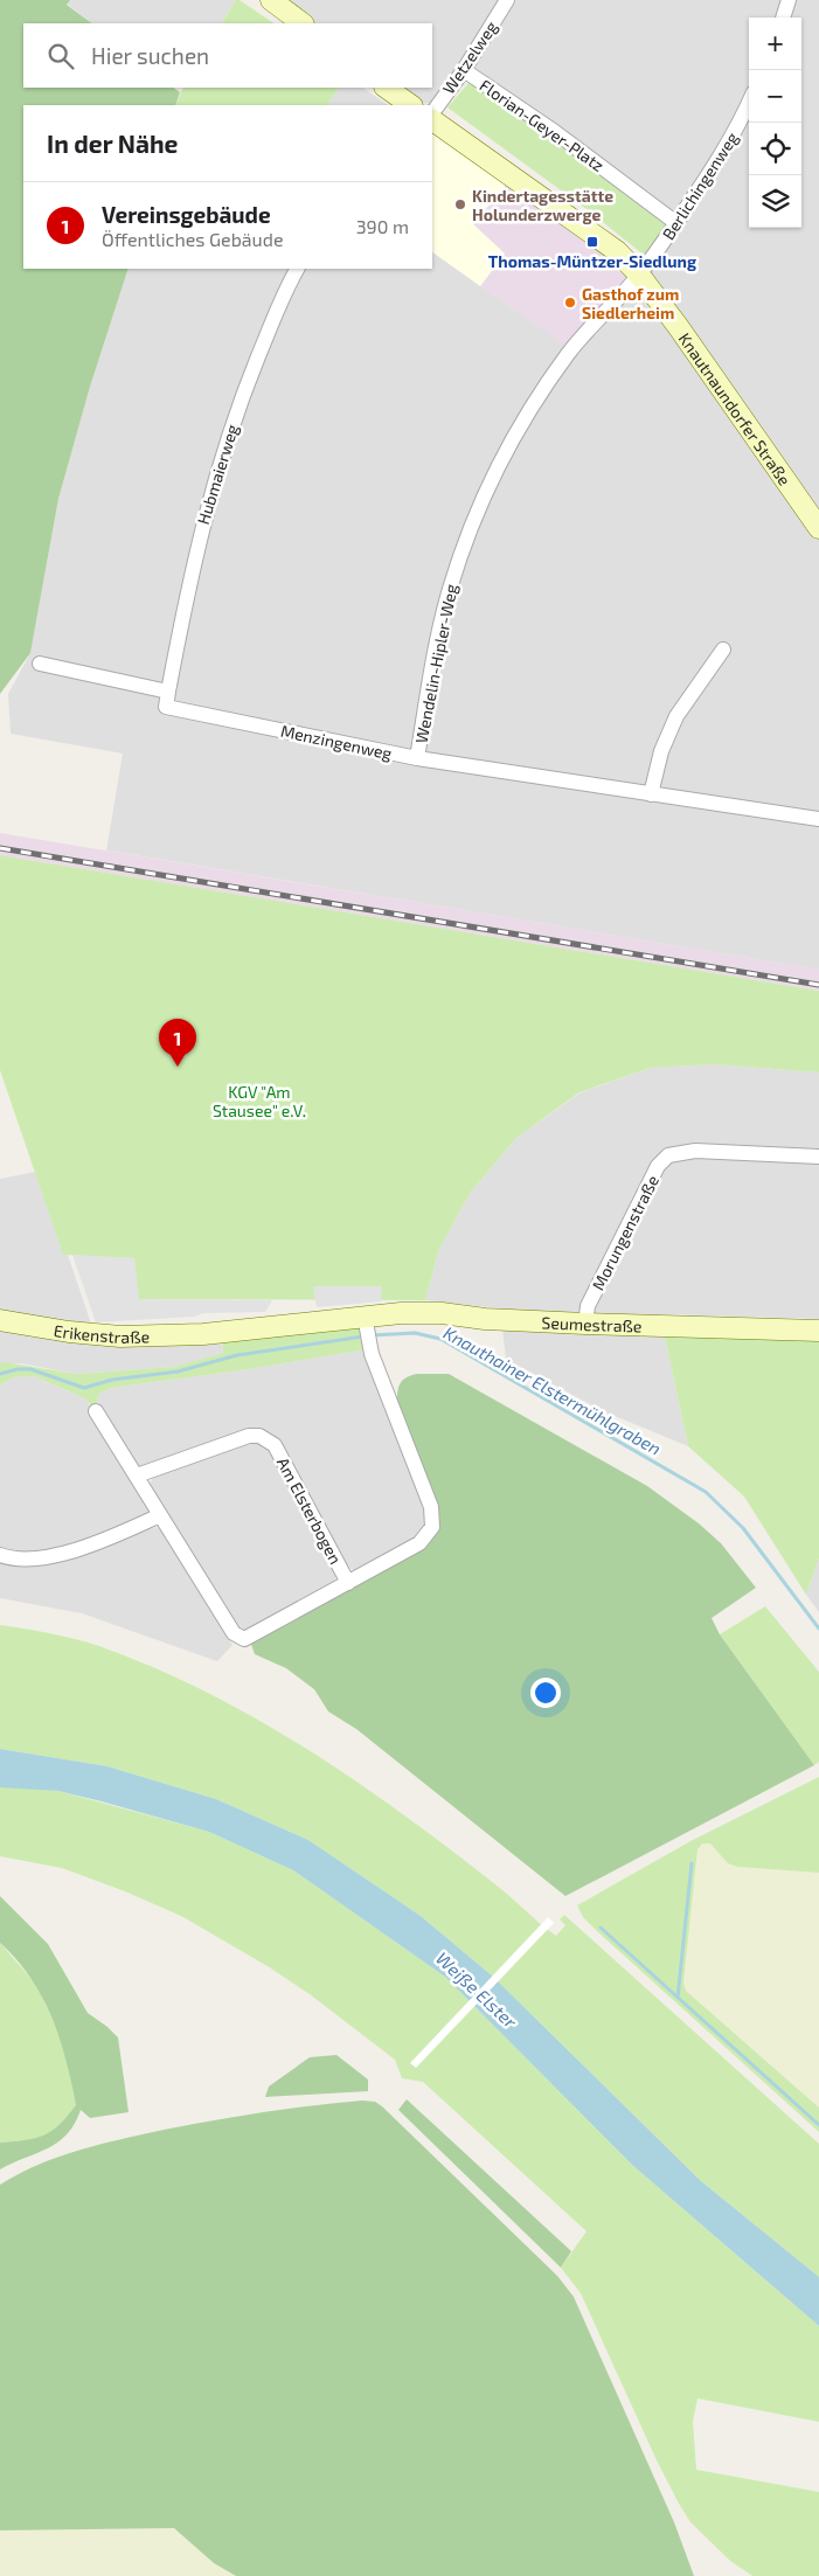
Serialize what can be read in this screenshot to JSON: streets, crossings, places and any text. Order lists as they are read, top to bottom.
{
  "streets": {
    "street": [
      "Wetzelweg",
      "Florian-Geyer-Platz",
      "Berlichingenweg",
      "Knautnaundorfer Straße",
      "Hubmaierweg",
      "Wendelin-Hipler-Weg",
      "Menzingenweg",
      "Morungenstraße",
      "Seumestraße",
      "Erikenstraße",
      "Am Elsterbogen"
    ]
  },
  "crossings": [
    ["Wetzelweg", "Florian-Geyer-Platz"],
    ["Florian-Geyer-Platz", "Berlichingenweg"],
    ["Berlichingenweg", "Knautnaundorfer Straße"],
    ["Berlichingenweg", "Wendelin-Hipler-Weg"],
    ["Knautnaundorfer Straße", "Wendelin-Hipler-Weg"],
    ["Hubmaierweg", "Menzingenweg"],
    ["Wendelin-Hipler-Weg", "Menzingenweg"],
    ["Morungenstraße", "Seumestraße"],
    ["Seumestraße", "Erikenstraße"],
    ["Seumestraße", "Am Elsterbogen"]
  ],
  "water": ["Knauthainer Elstermühlgraben", "Weiße Elster"],
  "parks": ["KGV \"Am Stausee\" e.V."],
  "places": {
    "other": ["Kindertagesstätte Holunderzwerge", "Gasthof zum Siedlerheim"],
    "transit": ["Thomas-Müntzer-Siedlung"]
  },
  "page": {
    "map_buttons": ["+", "−"],
    "search": "Hier suchen",
    "heading": "In der Nähe",
    "list": [
      {
        "mark": "1",
        "name": "Vereinsgebäude",
        "note": "Öffentliches Gebäude",
        "value": "390 m"
      }
    ],
    "pins": "1"
  }
}
